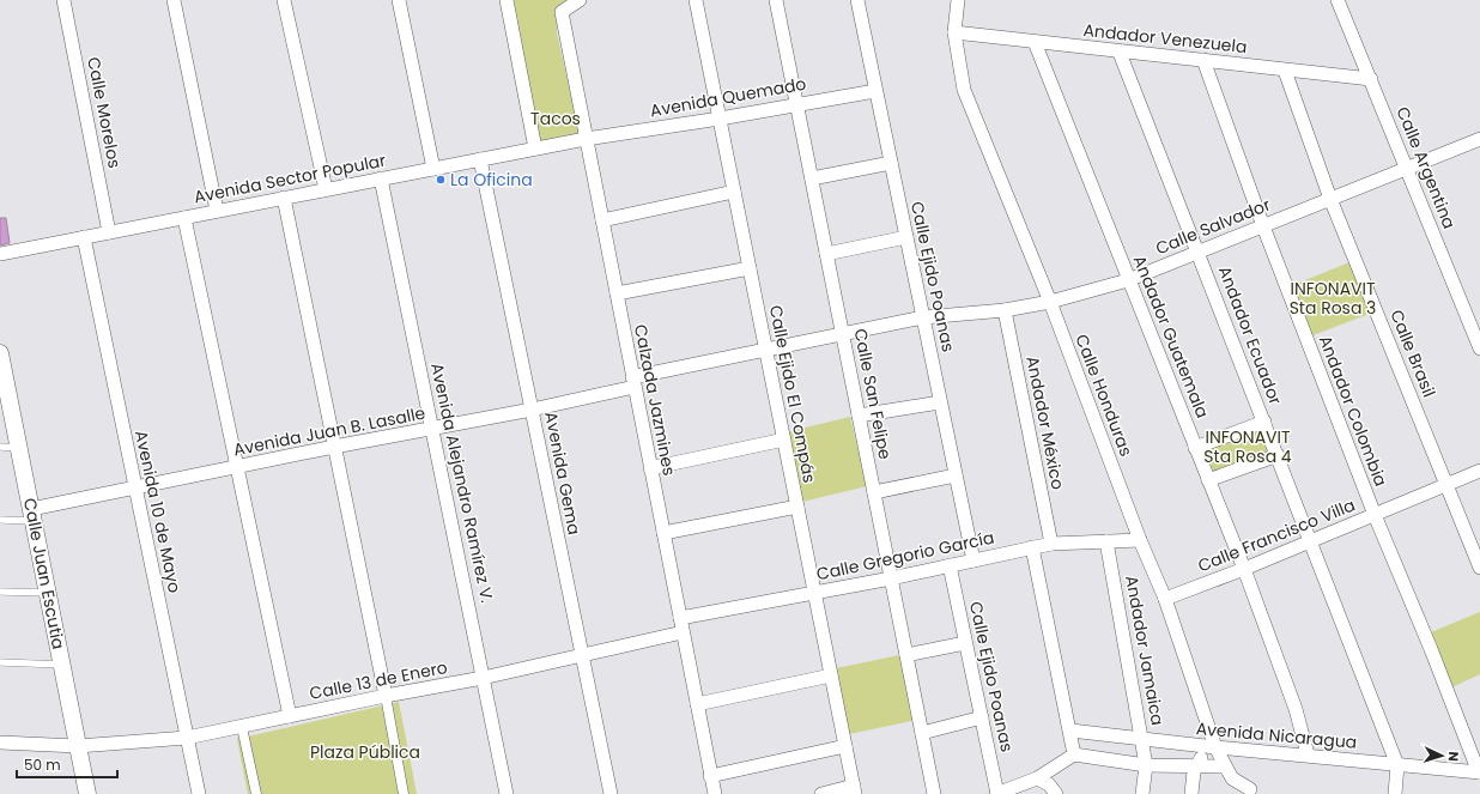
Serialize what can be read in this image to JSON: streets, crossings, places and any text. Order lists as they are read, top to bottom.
{
  "streets": {
    "street": [
      "Andador Venezuela",
      "Avenida Quemado",
      "Calle Morelos",
      "Calle Argentina",
      "Avenida Sector Popular",
      "Calle Salvador",
      "Calle Ejido Poanas",
      "Andador Ecuador",
      "Andador Guatemala",
      "Calle Brasil",
      "Calle Ejido El Compás",
      "Calle San Felipe",
      "Calle Honduras",
      "Calzada Jazmines",
      "Andador Colombia",
      "Andador México",
      "Avenida Juan B. Lasalle",
      "Avenida Gema",
      "Avenida Alejandro Ramírez V.",
      "Avenida 10 de Mayo",
      "Calle Francisco Villa",
      "Calle Gregorio García",
      "Calle Juan Escutia",
      "Andador Jamaica",
      "Calle 13 de Enero",
      "Avenida Nicaragua"
    ]
  },
  "crossings": [
    ["Andador Venezuela", "Calle Argentina"],
    ["Andador Venezuela", "Andador Ecuador"],
    ["Andador Venezuela", "Andador Guatemala"],
    ["Andador Venezuela", "Calle Brasil"],
    ["Andador Venezuela", "Calle Honduras"],
    ["Andador Venezuela", "Andador Colombia"],
    ["Avenida Quemado", "Avenida Sector Popular"],
    ["Avenida Quemado", "Calle Ejido Poanas"],
    ["Avenida Quemado", "Calle Ejido El Compás"],
    ["Avenida Quemado", "Calle San Felipe"],
    ["Avenida Quemado", "Calzada Jazmines"],
    ["Calle Morelos", "Avenida Sector Popular"],
    ["Calle Argentina", "Calle Salvador"],
    ["Avenida Sector Popular", "Calzada Jazmines"],
    ["Avenida Sector Popular", "Avenida Gema"],
    ["Avenida Sector Popular", "Avenida Alejandro Ramírez V."],
    ["Avenida Sector Popular", "Avenida 10 de Mayo"],
    ["Calle Salvador", "Calle Ejido Poanas"],
    ["Calle Salvador", "Andador Ecuador"],
    ["Calle Salvador", "Andador Guatemala"],
    ["Calle Salvador", "Calle Brasil"],
    ["Calle Salvador", "Calle Ejido El Compás"],
    ["Calle Salvador", "Calle San Felipe"],
    ["Calle Salvador", "Calle Honduras"],
    ["Calle Salvador", "Andador Colombia"],
    ["Calle Salvador", "Andador México"],
    ["Calle Salvador", "Avenida Juan B. Lasalle"],
    ["Calle Ejido Poanas", "Calle Gregorio García"],
    ["Andador Ecuador", "Calle Francisco Villa"],
    ["Andador Ecuador", "Avenida Nicaragua"],
    ["Andador Guatemala", "Calle Francisco Villa"],
    ["Andador Guatemala", "Avenida Nicaragua"],
    ["Calle Brasil", "Calle Francisco Villa"],
    ["Calle Ejido El Compás", "Avenida Juan B. Lasalle"],
    ["Calle Ejido El Compás", "Calle Gregorio García"],
    ["Calle San Felipe", "Calle Gregorio García"],
    ["Calle Honduras", "Calle Francisco Villa"],
    ["Calle Honduras", "Calle Gregorio García"],
    ["Calle Honduras", "Avenida Nicaragua"],
    ["Calzada Jazmines", "Avenida Juan B. Lasalle"],
    ["Calzada Jazmines", "Calle Gregorio García"],
    ["Calzada Jazmines", "Calle 13 de Enero"],
    ["Andador Colombia", "Calle Francisco Villa"],
    ["Andador Colombia", "Avenida Nicaragua"],
    ["Andador México", "Calle Gregorio García"],
    ["Avenida Juan B. Lasalle", "Avenida Gema"],
    ["Avenida Juan B. Lasalle", "Avenida Alejandro Ramírez V."],
    ["Avenida Juan B. Lasalle", "Avenida 10 de Mayo"],
    ["Avenida Juan B. Lasalle", "Calle Juan Escutia"],
    ["Avenida Gema", "Calle 13 de Enero"],
    ["Avenida Alejandro Ramírez V.", "Calle 13 de Enero"],
    ["Avenida 10 de Mayo", "Calle 13 de Enero"],
    ["Calle Gregorio García", "Andador Jamaica"],
    ["Calle Juan Escutia", "Calle 13 de Enero"],
    ["Andador Jamaica", "Avenida Nicaragua"]
  ],
  "parks": [
    "Tacos",
    "INFONAVIT Sta Rosa 3",
    "INFONAVIT Sta Rosa 4",
    "Plaza Pública"
  ],
  "places": ["La Oficina"],
  "scale_bar": "50 m",
  "north": "right"
}
